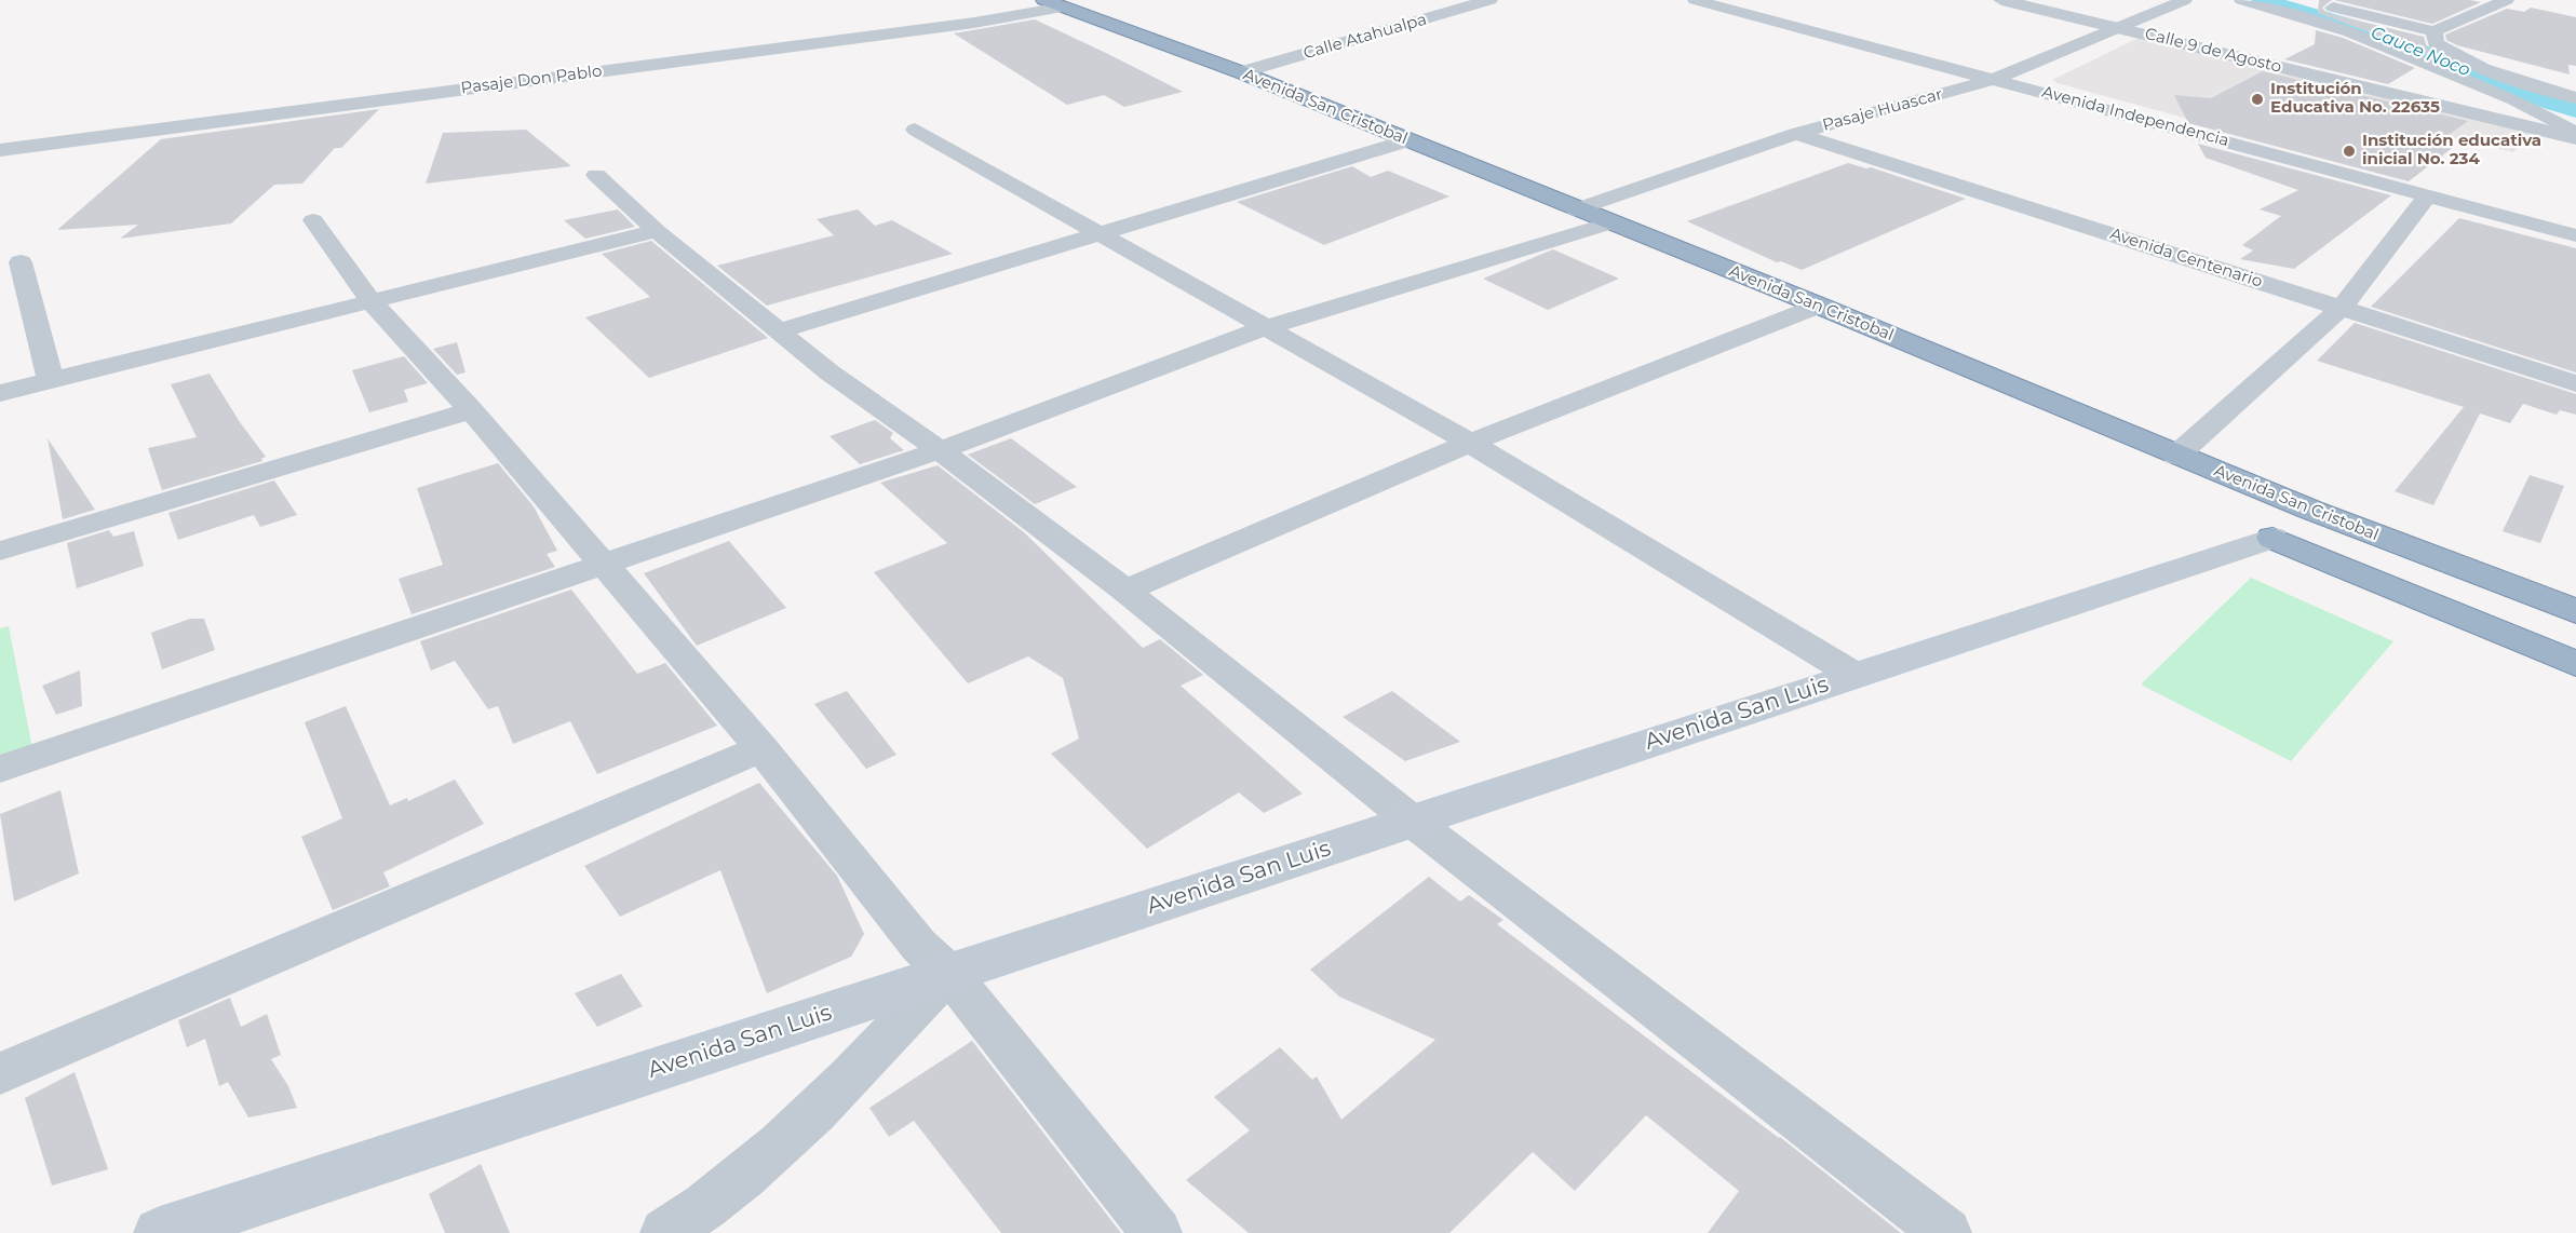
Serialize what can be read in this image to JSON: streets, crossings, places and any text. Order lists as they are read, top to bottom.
{
  "streets": {
    "highway": ["Avenida San Cristobal", "Avenida San Luis"],
    "street": [
      "Calle Atahualpa",
      "Calle 9 de Agosto",
      "Pasaje Don Pablo",
      "Pasaje Huascar",
      "Avenida Independencia",
      "Avenida Centenario"
    ]
  },
  "crossings": [
    ["Calle Atahualpa", "Avenida San Cristobal"],
    ["Calle 9 de Agosto", "Pasaje Huascar"],
    ["Pasaje Don Pablo", "Avenida San Cristobal"],
    ["Avenida San Cristobal", "Pasaje Huascar"],
    ["Avenida San Cristobal", "Avenida San Luis"],
    ["Pasaje Huascar", "Avenida Independencia"],
    ["Pasaje Huascar", "Avenida Centenario"]
  ],
  "water": ["Cauce Noco"],
  "places": ["Institución Educativa No. 22635", "Institución educativa inicial No. 234"]
}
